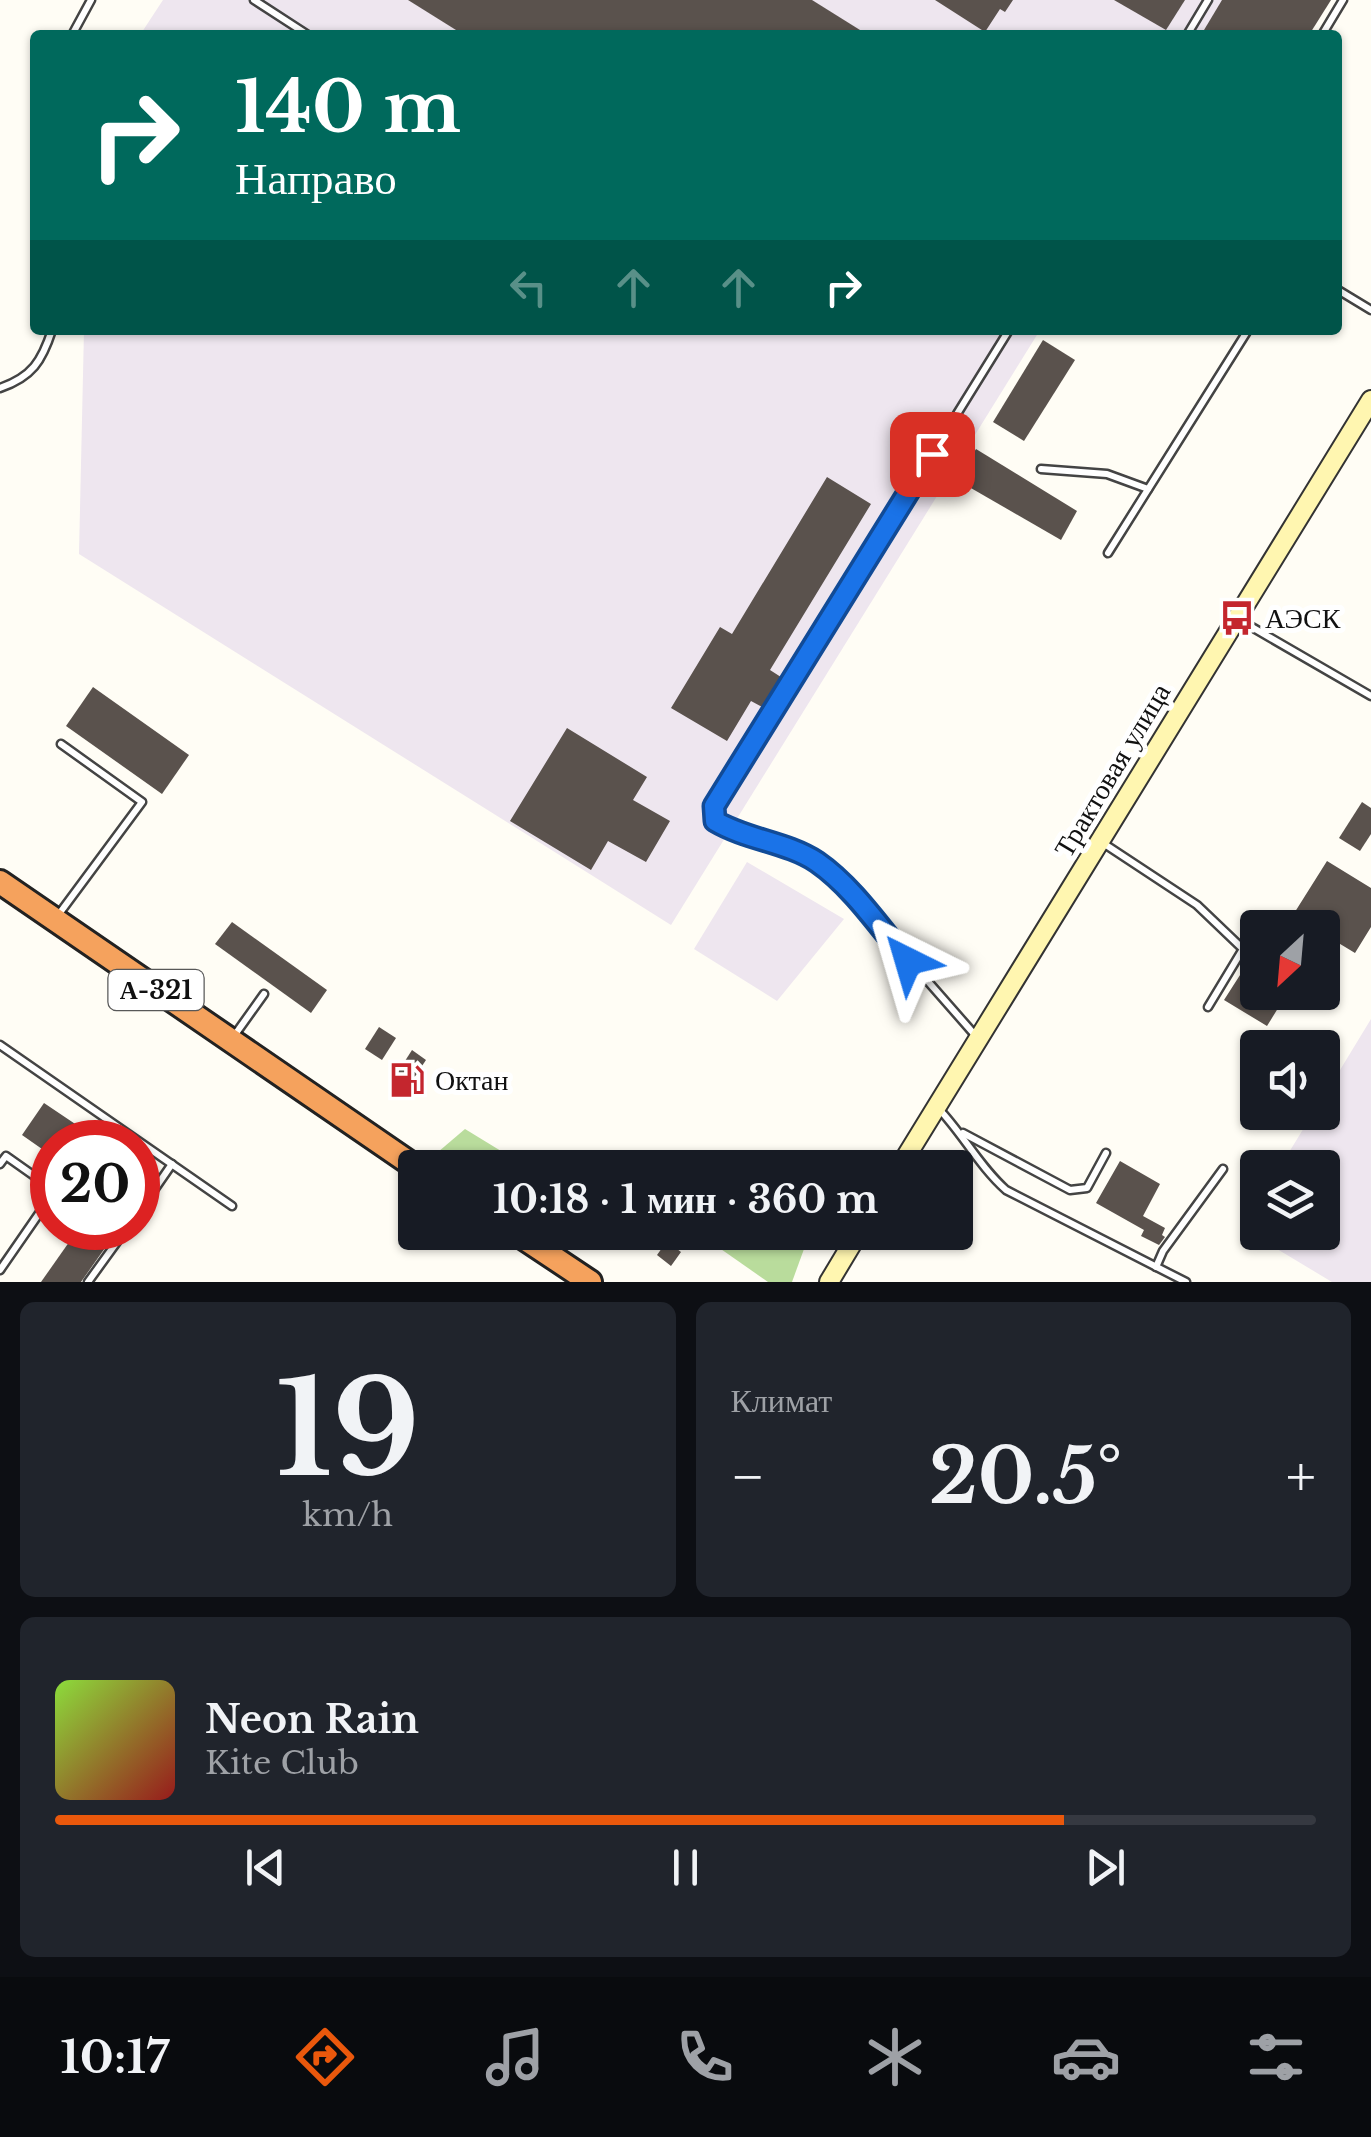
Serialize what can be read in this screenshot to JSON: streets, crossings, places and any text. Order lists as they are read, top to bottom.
{
  "streets": {
    "highway": ["А-321"],
    "main road": ["Трактовая улица"]
  },
  "places": {
    "bus stop": ["АЭСК"],
    "fuel station": ["Октан"]
  },
  "north": "bottom left",
  "page": {
    "turn": ["140 m", "Направо"],
    "limit": "20",
    "trip": "10:18 · 1 мин · 360 m",
    "tile": [
      ["19", "km/h"],
      "Климат"
    ],
    "heat": ["−", "20.5°", "+"],
    "song": ["Neon Rain", "Kite Club"],
    "tabs": "10:17"
  }
}
